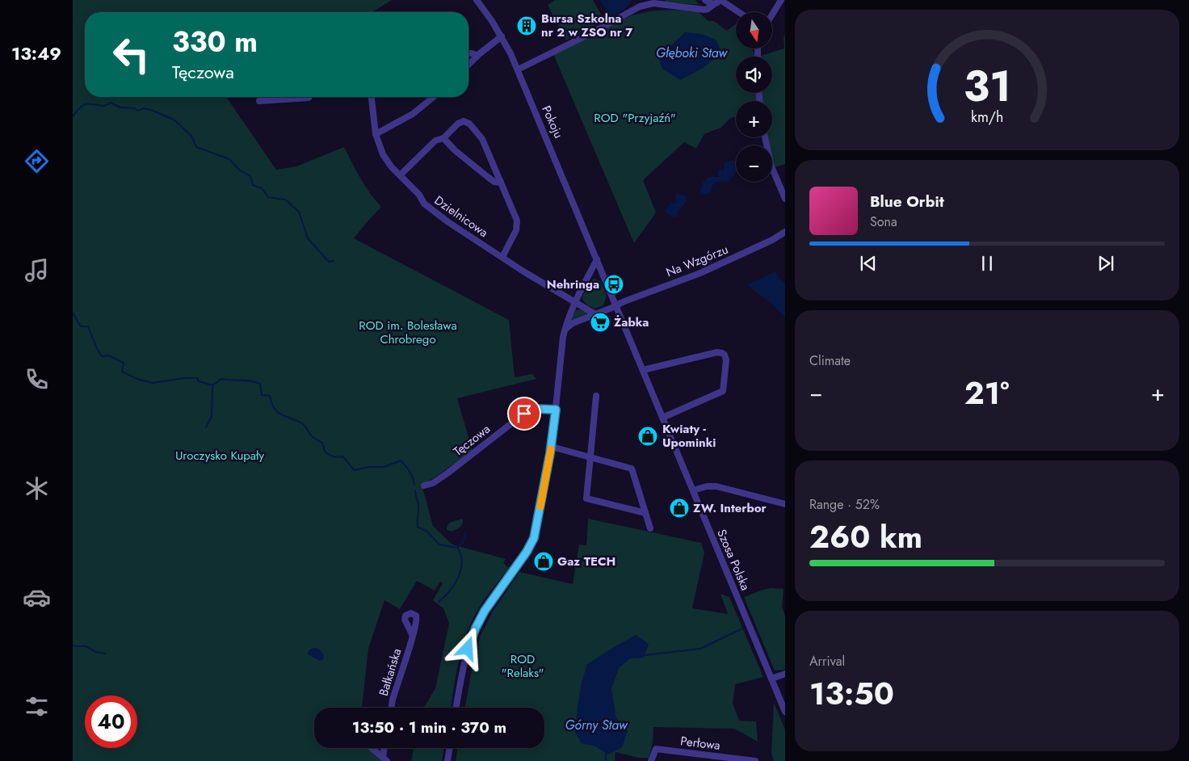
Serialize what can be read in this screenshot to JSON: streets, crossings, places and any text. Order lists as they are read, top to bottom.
{
  "streets": {
    "street": [
      "Pokoju",
      "Dzielnicowa",
      "Na Wzgórzu",
      "Tęczowa",
      "Szosa Polska",
      "Bałkańska",
      "Perłowa"
    ]
  },
  "crossings": [
    ["Pokoju", "Szosa Polska"],
    ["Dzielnicowa", "Na Wzgórzu"],
    ["Na Wzgórzu", "Szosa Polska"]
  ],
  "water": ["Głęboki Staw", "Górny Staw"],
  "parks": [
    "ROD \"Przyjaźń\"",
    "ROD im. Bolesława Chrobrego",
    "Uroczysko Kupały",
    "ROD \"Relaks\""
  ],
  "places": {
    "building": ["Bursa Szkolna nr 2 w ZSO nr 7"],
    "bus stop": ["Nehringa"],
    "supermarket": ["Żabka"],
    "shop": ["Kwiaty - Upominki", "ZW. Interbor", "Gaz TECH"]
  },
  "north": "bottom",
  "page": {
    "tabs": "13:49",
    "map_buttons": ["+", "−"],
    "turn": ["330 m", "Tęczowa"],
    "song": ["Blue Orbit", "Sona"],
    "tile": [
      "Climate",
      ["Range · 52%", "260 km"],
      ["Arrival", "13:50"]
    ],
    "heat": ["−", "21°", "+"],
    "limit": "40",
    "trip": "13:50 · 1 min · 370 m",
    "gauge": ["31", "km/h"]
  }
}
